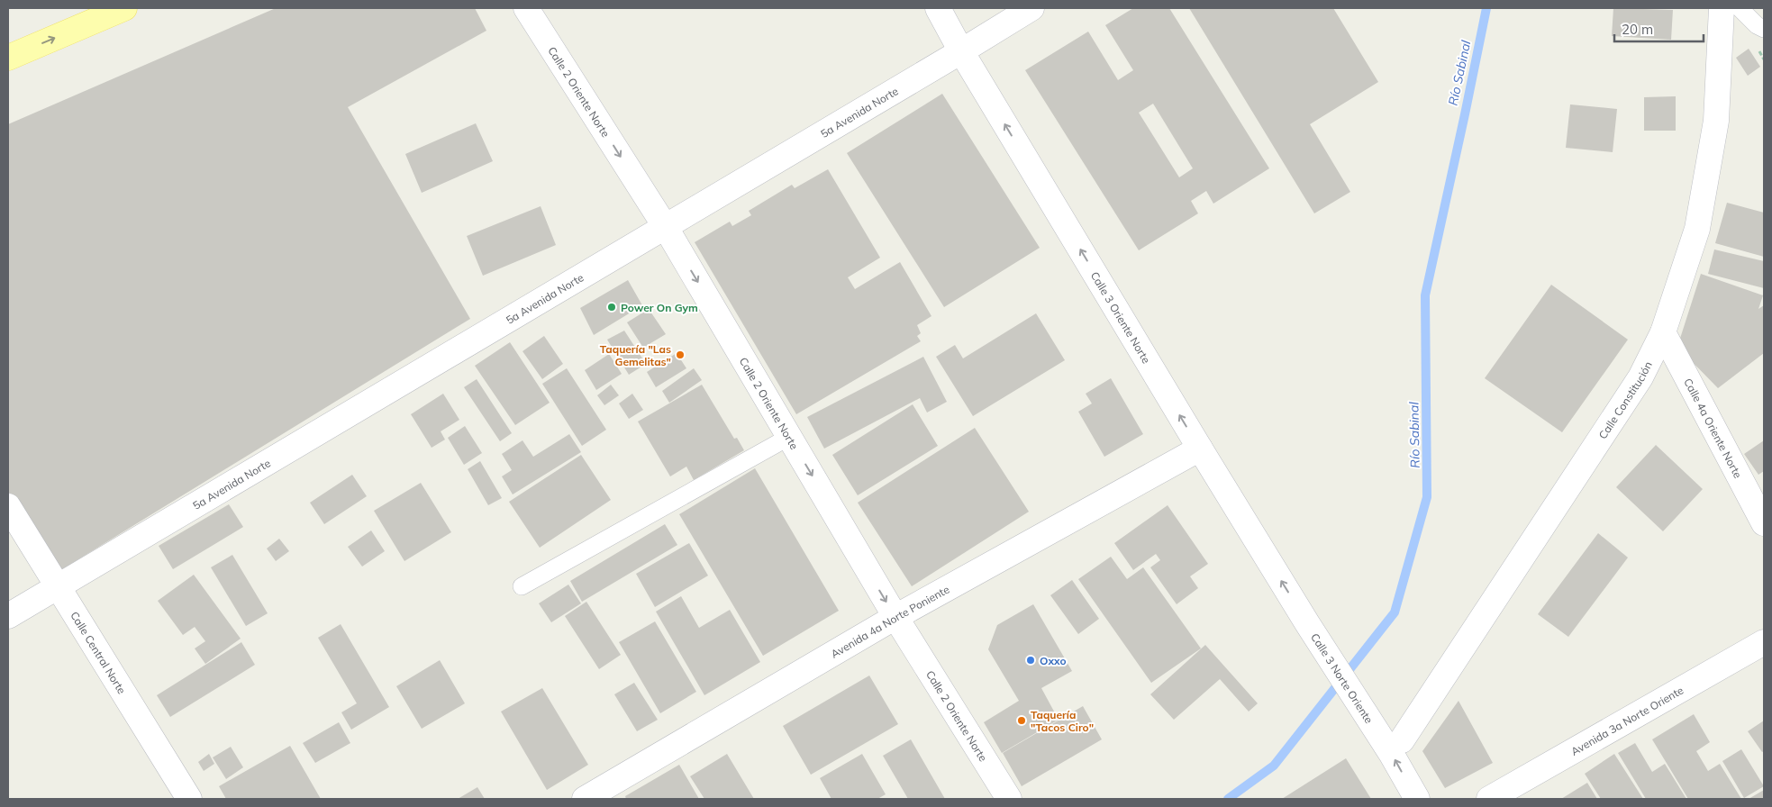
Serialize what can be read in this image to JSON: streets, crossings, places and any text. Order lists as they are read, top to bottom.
{
  "streets": {
    "street": [
      "Calle 2 Oriente Norte",
      "5a Avenida Norte",
      "Calle 3 Oriente Norte",
      "Calle Constitución",
      "Calle 4a Oriente Norte",
      "Avenida 4a Norte Poniente",
      "Calle Central Norte",
      "Calle 3 Norte Oriente",
      "Avenida 3a Norte Oriente"
    ]
  },
  "crossings": [
    ["Calle 2 Oriente Norte", "5a Avenida Norte"],
    ["Calle 2 Oriente Norte", "Avenida 4a Norte Poniente"],
    ["5a Avenida Norte", "Calle 3 Oriente Norte"],
    ["5a Avenida Norte", "Calle Central Norte"],
    ["Calle 3 Oriente Norte", "Avenida 4a Norte Poniente"],
    ["Calle 3 Oriente Norte", "Calle 3 Norte Oriente"],
    ["Calle Constitución", "Calle 4a Oriente Norte"]
  ],
  "one_way": ["Calle 2 Oriente Norte", "Calle 3 Oriente Norte", "Calle 3 Norte Oriente"],
  "water": ["Río Sabinal"],
  "places": [
    "Power On Gym",
    "Taquería \"Las Gemelitas\"",
    "Oxxo",
    "Taquería \"Tacos Ciro\""
  ],
  "scale_bar": "20 m"
}
